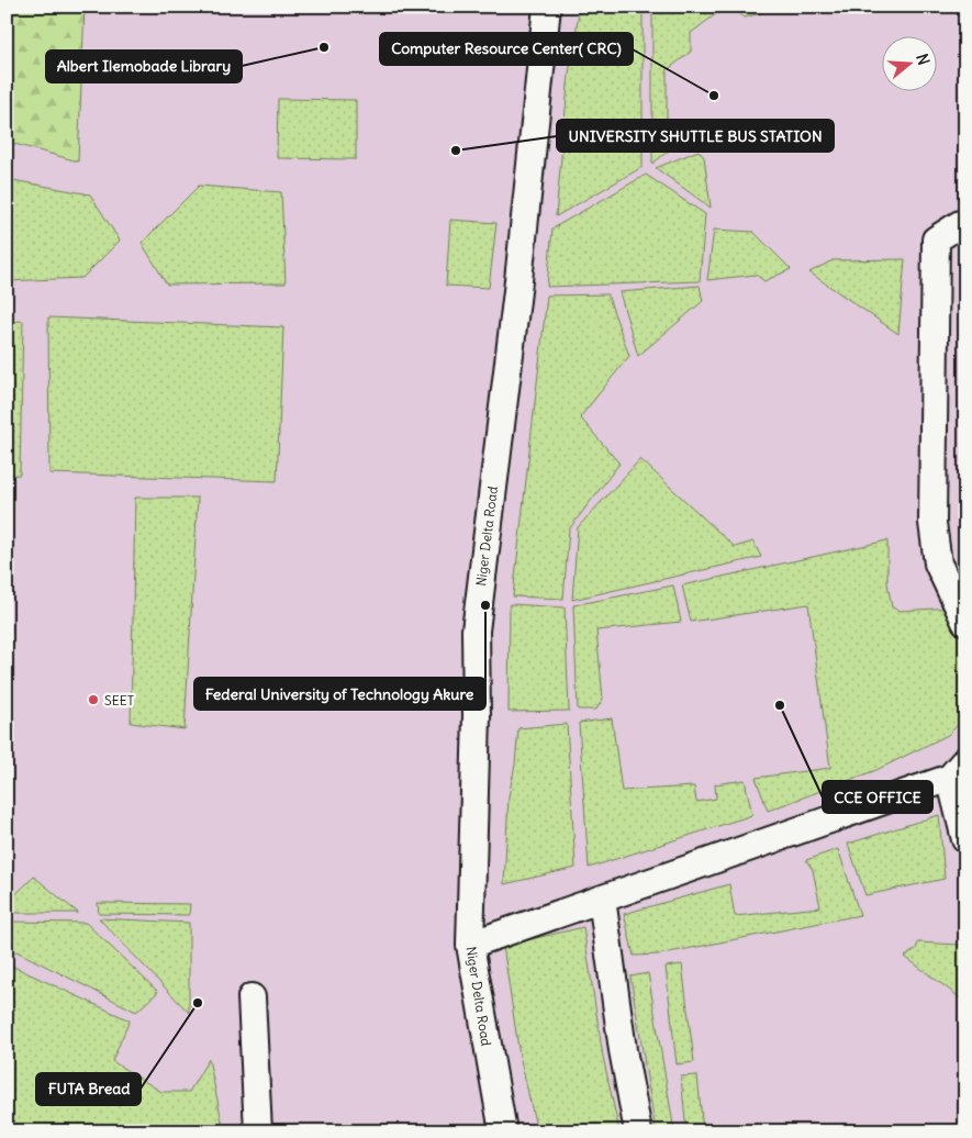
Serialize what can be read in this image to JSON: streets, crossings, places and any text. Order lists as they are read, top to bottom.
{
  "streets": {
    "street": ["Niger Delta Road"]
  },
  "places": [
    "Albert Ilemobade Library",
    "Computer Resource Center( CRC)",
    "UNIVERSITY SHUTTLE BUS STATION",
    "Federal University of Technology Akure",
    "SEET",
    "CCE OFFICE",
    "FUTA Bread"
  ],
  "north": "right"
}
